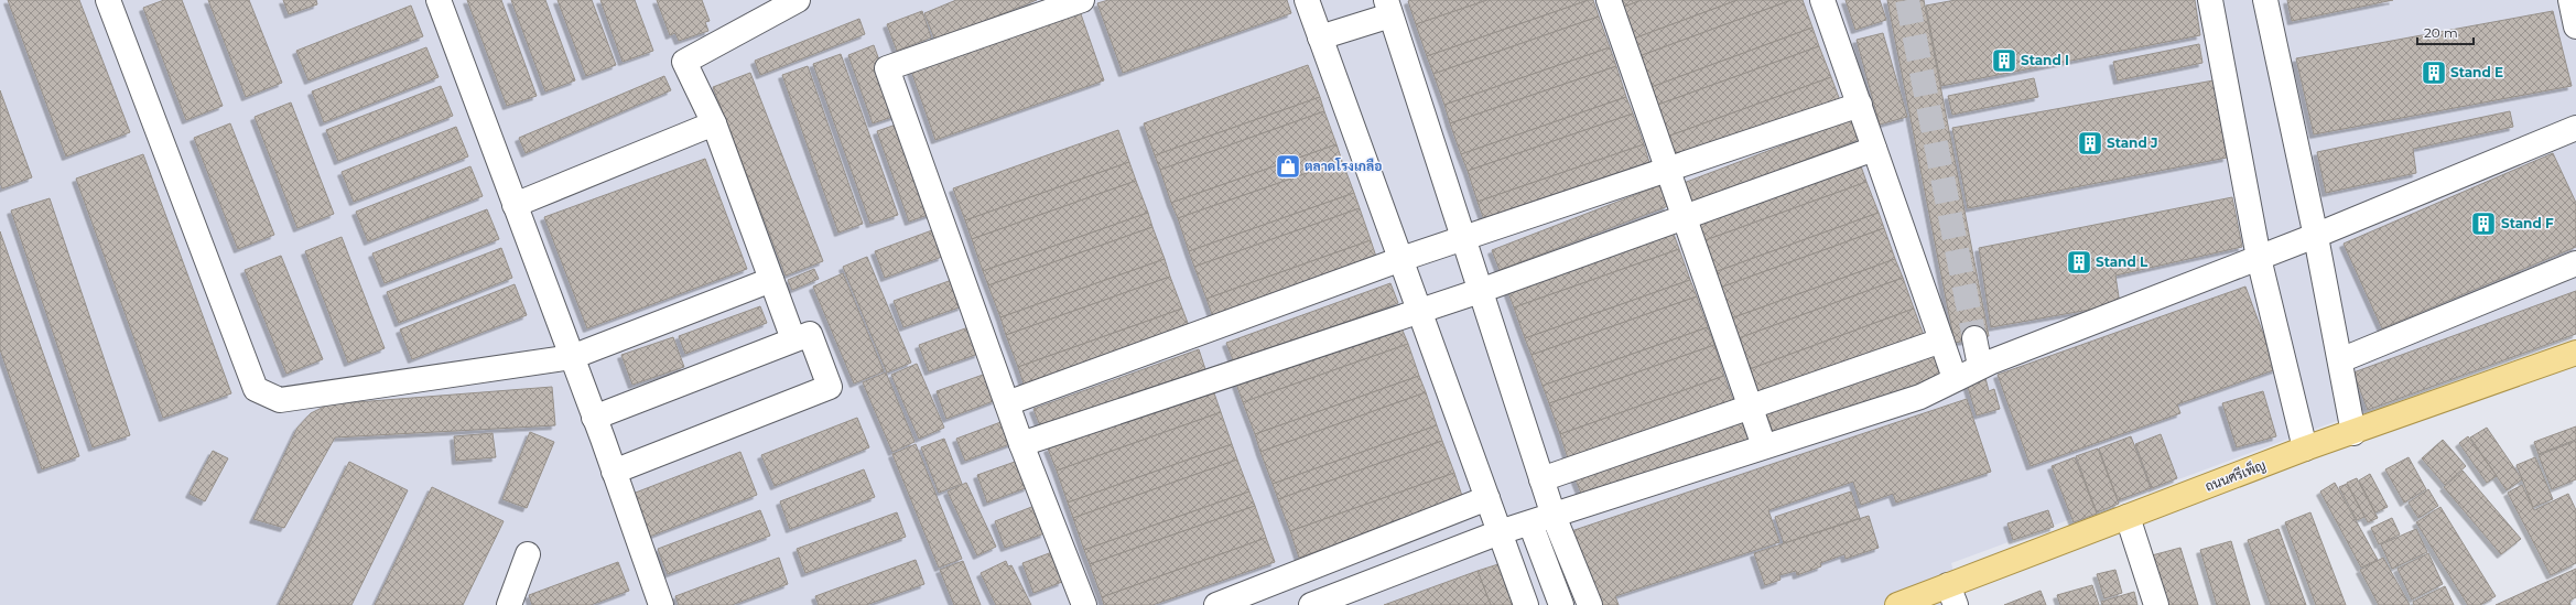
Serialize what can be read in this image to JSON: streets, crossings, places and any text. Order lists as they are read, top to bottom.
{
  "streets": {
    "main road": ["ถนนศรีเพ็ญ"]
  },
  "places": {
    "building": [
      "Stand I",
      "Stand E",
      "Stand J",
      "Stand F",
      "Stand L"
    ],
    "shop": ["ตลาดโรงเกลือ"]
  },
  "scale_bar": "20 m"
}
